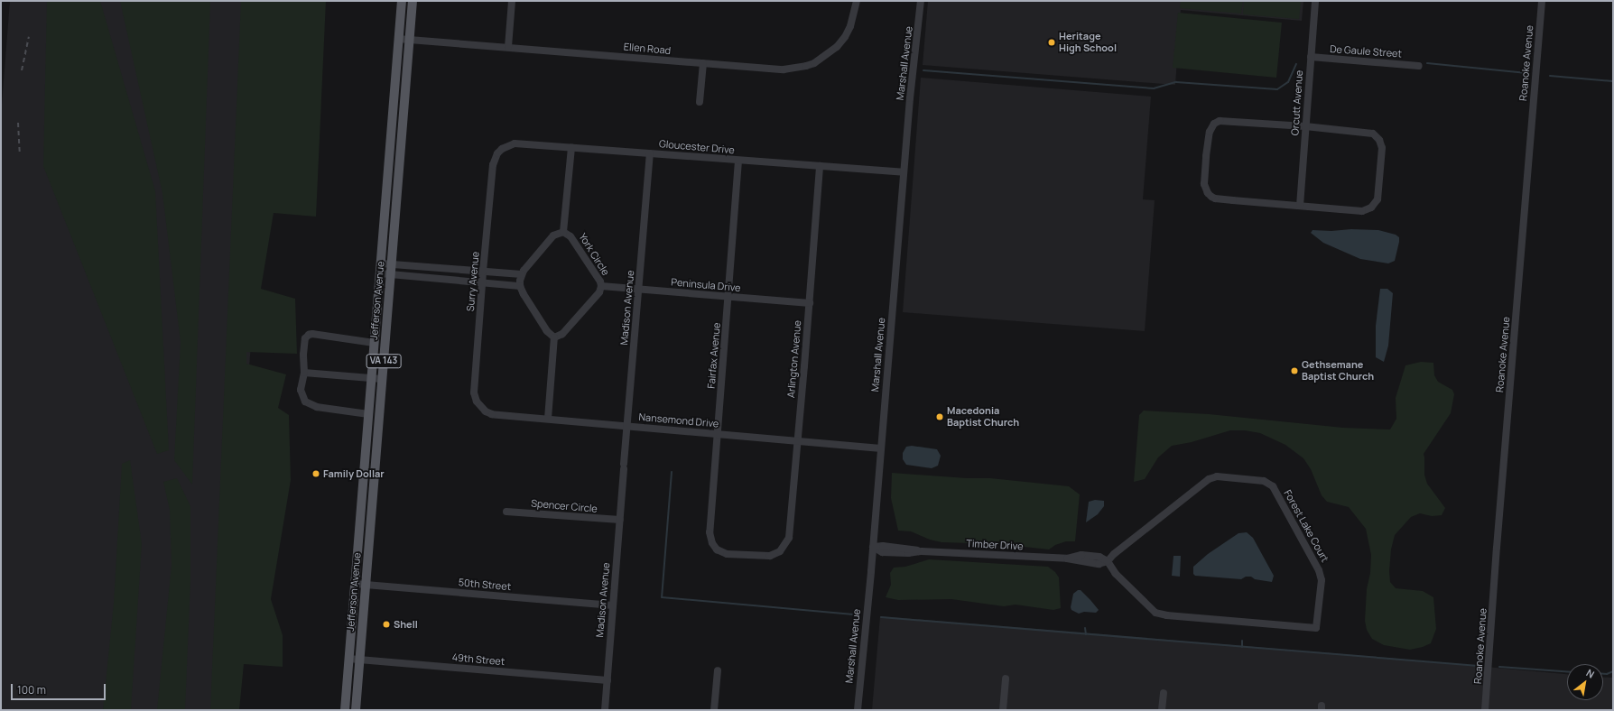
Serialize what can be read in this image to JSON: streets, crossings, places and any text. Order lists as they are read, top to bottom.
{
  "streets": {
    "main road": ["Jefferson Avenue", "VA 143"],
    "street": [
      "Ellen Road",
      "De Gaule Street",
      "Marshall Avenue",
      "Roanoke Avenue",
      "Orcutt Avenue",
      "Gloucester Drive",
      "York Circle",
      "Surry Avenue",
      "Peninsula Drive",
      "Madison Avenue",
      "Fairfax Avenue",
      "Arlington Avenue",
      "Nansemond Drive",
      "Spencer Circle",
      "Forest Lake Court",
      "Timber Drive",
      "50th Street",
      "49th Street"
    ]
  },
  "crossings": [
    ["Ellen Road", "Jefferson Avenue"],
    ["De Gaule Street", "Orcutt Avenue"],
    ["Marshall Avenue", "Gloucester Drive"],
    ["Marshall Avenue", "Nansemond Drive"],
    ["Marshall Avenue", "Timber Drive"],
    ["Gloucester Drive", "York Circle"],
    ["Gloucester Drive", "Surry Avenue"],
    ["Gloucester Drive", "Madison Avenue"],
    ["Gloucester Drive", "Fairfax Avenue"],
    ["Gloucester Drive", "Arlington Avenue"],
    ["York Circle", "Peninsula Drive"],
    ["Surry Avenue", "Nansemond Drive"],
    ["Peninsula Drive", "Madison Avenue"],
    ["Peninsula Drive", "Fairfax Avenue"],
    ["Peninsula Drive", "Arlington Avenue"],
    ["Jefferson Avenue", "50th Street"],
    ["Jefferson Avenue", "49th Street"],
    ["Madison Avenue", "Nansemond Drive"],
    ["Madison Avenue", "Spencer Circle"],
    ["Madison Avenue", "50th Street"],
    ["Madison Avenue", "49th Street"],
    ["Fairfax Avenue", "Arlington Avenue"],
    ["Fairfax Avenue", "Nansemond Drive"],
    ["Arlington Avenue", "Nansemond Drive"],
    ["Forest Lake Court", "Timber Drive"]
  ],
  "places": [
    "Heritage High School",
    "Gethsemane Baptist Church",
    "Macedonia Baptist Church",
    "Family Dollar",
    "Shell"
  ],
  "scale_bar": "100 m",
  "north": "top right"
}
